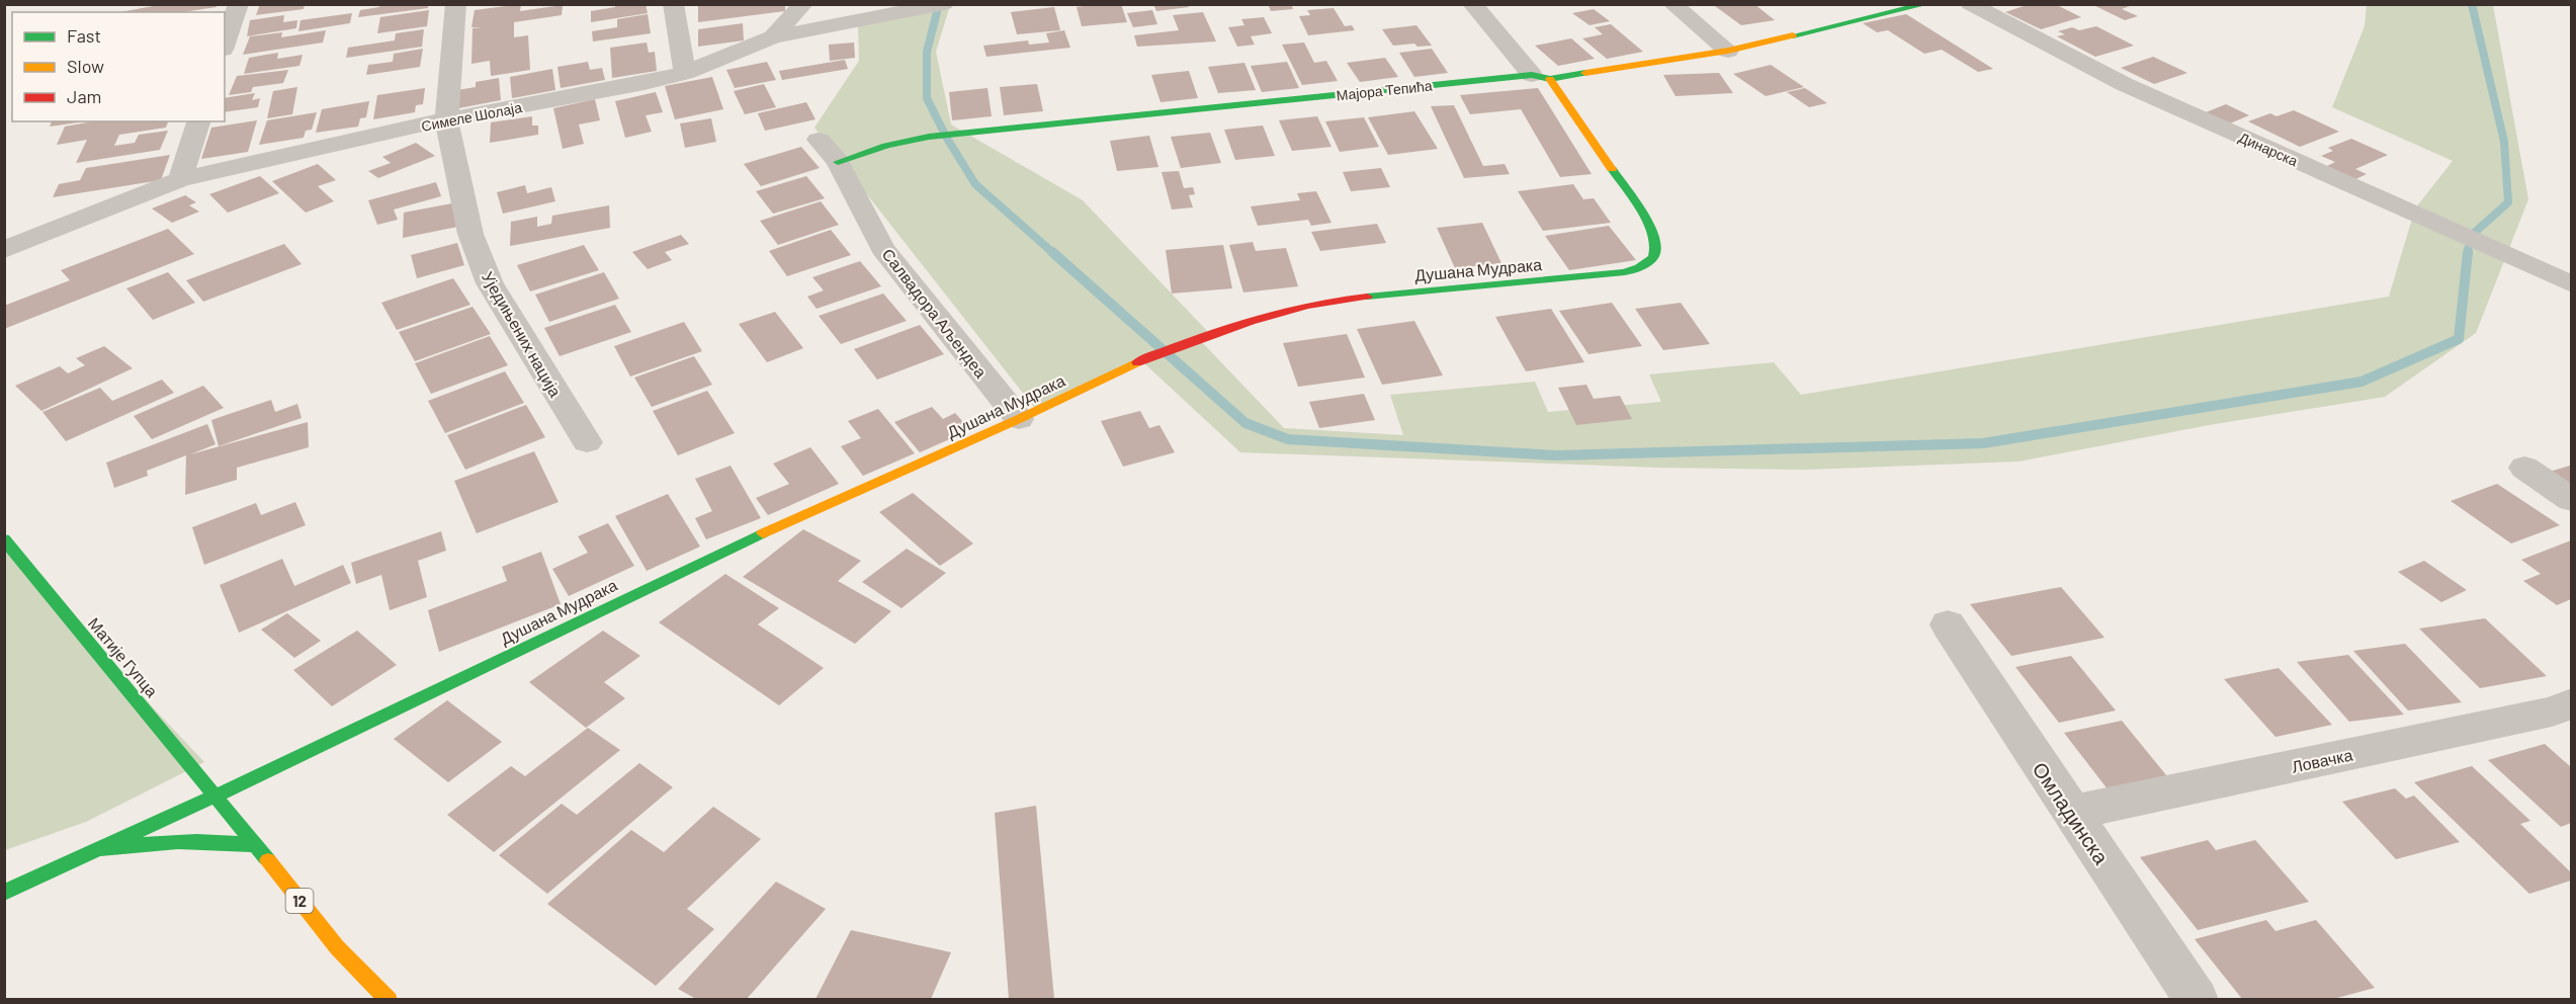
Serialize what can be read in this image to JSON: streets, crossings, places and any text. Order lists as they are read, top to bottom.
{
  "streets": {
    "street": [
      "Мајора Тепића",
      "Симеле Шолаја",
      "Динарска",
      "Душана Мудрака",
      "Салвадора Аљендеа",
      "Уједињених нација",
      "Матије Гупца",
      "Ловачка",
      "Омладинска",
      "12"
    ]
  },
  "crossings": [
    ["Мајора Тепића", "Душана Мудрака"],
    ["Мајора Тепића", "Салвадора Аљендеа"],
    ["Симеле Шолаја", "Уједињених нација"],
    ["Душана Мудрака", "Салвадора Аљендеа"],
    ["Душана Мудрака", "Матије Гупца"],
    ["Ловачка", "Омладинска"]
  ],
  "legend": ["Fast", "Slow", "Jam"]
}
